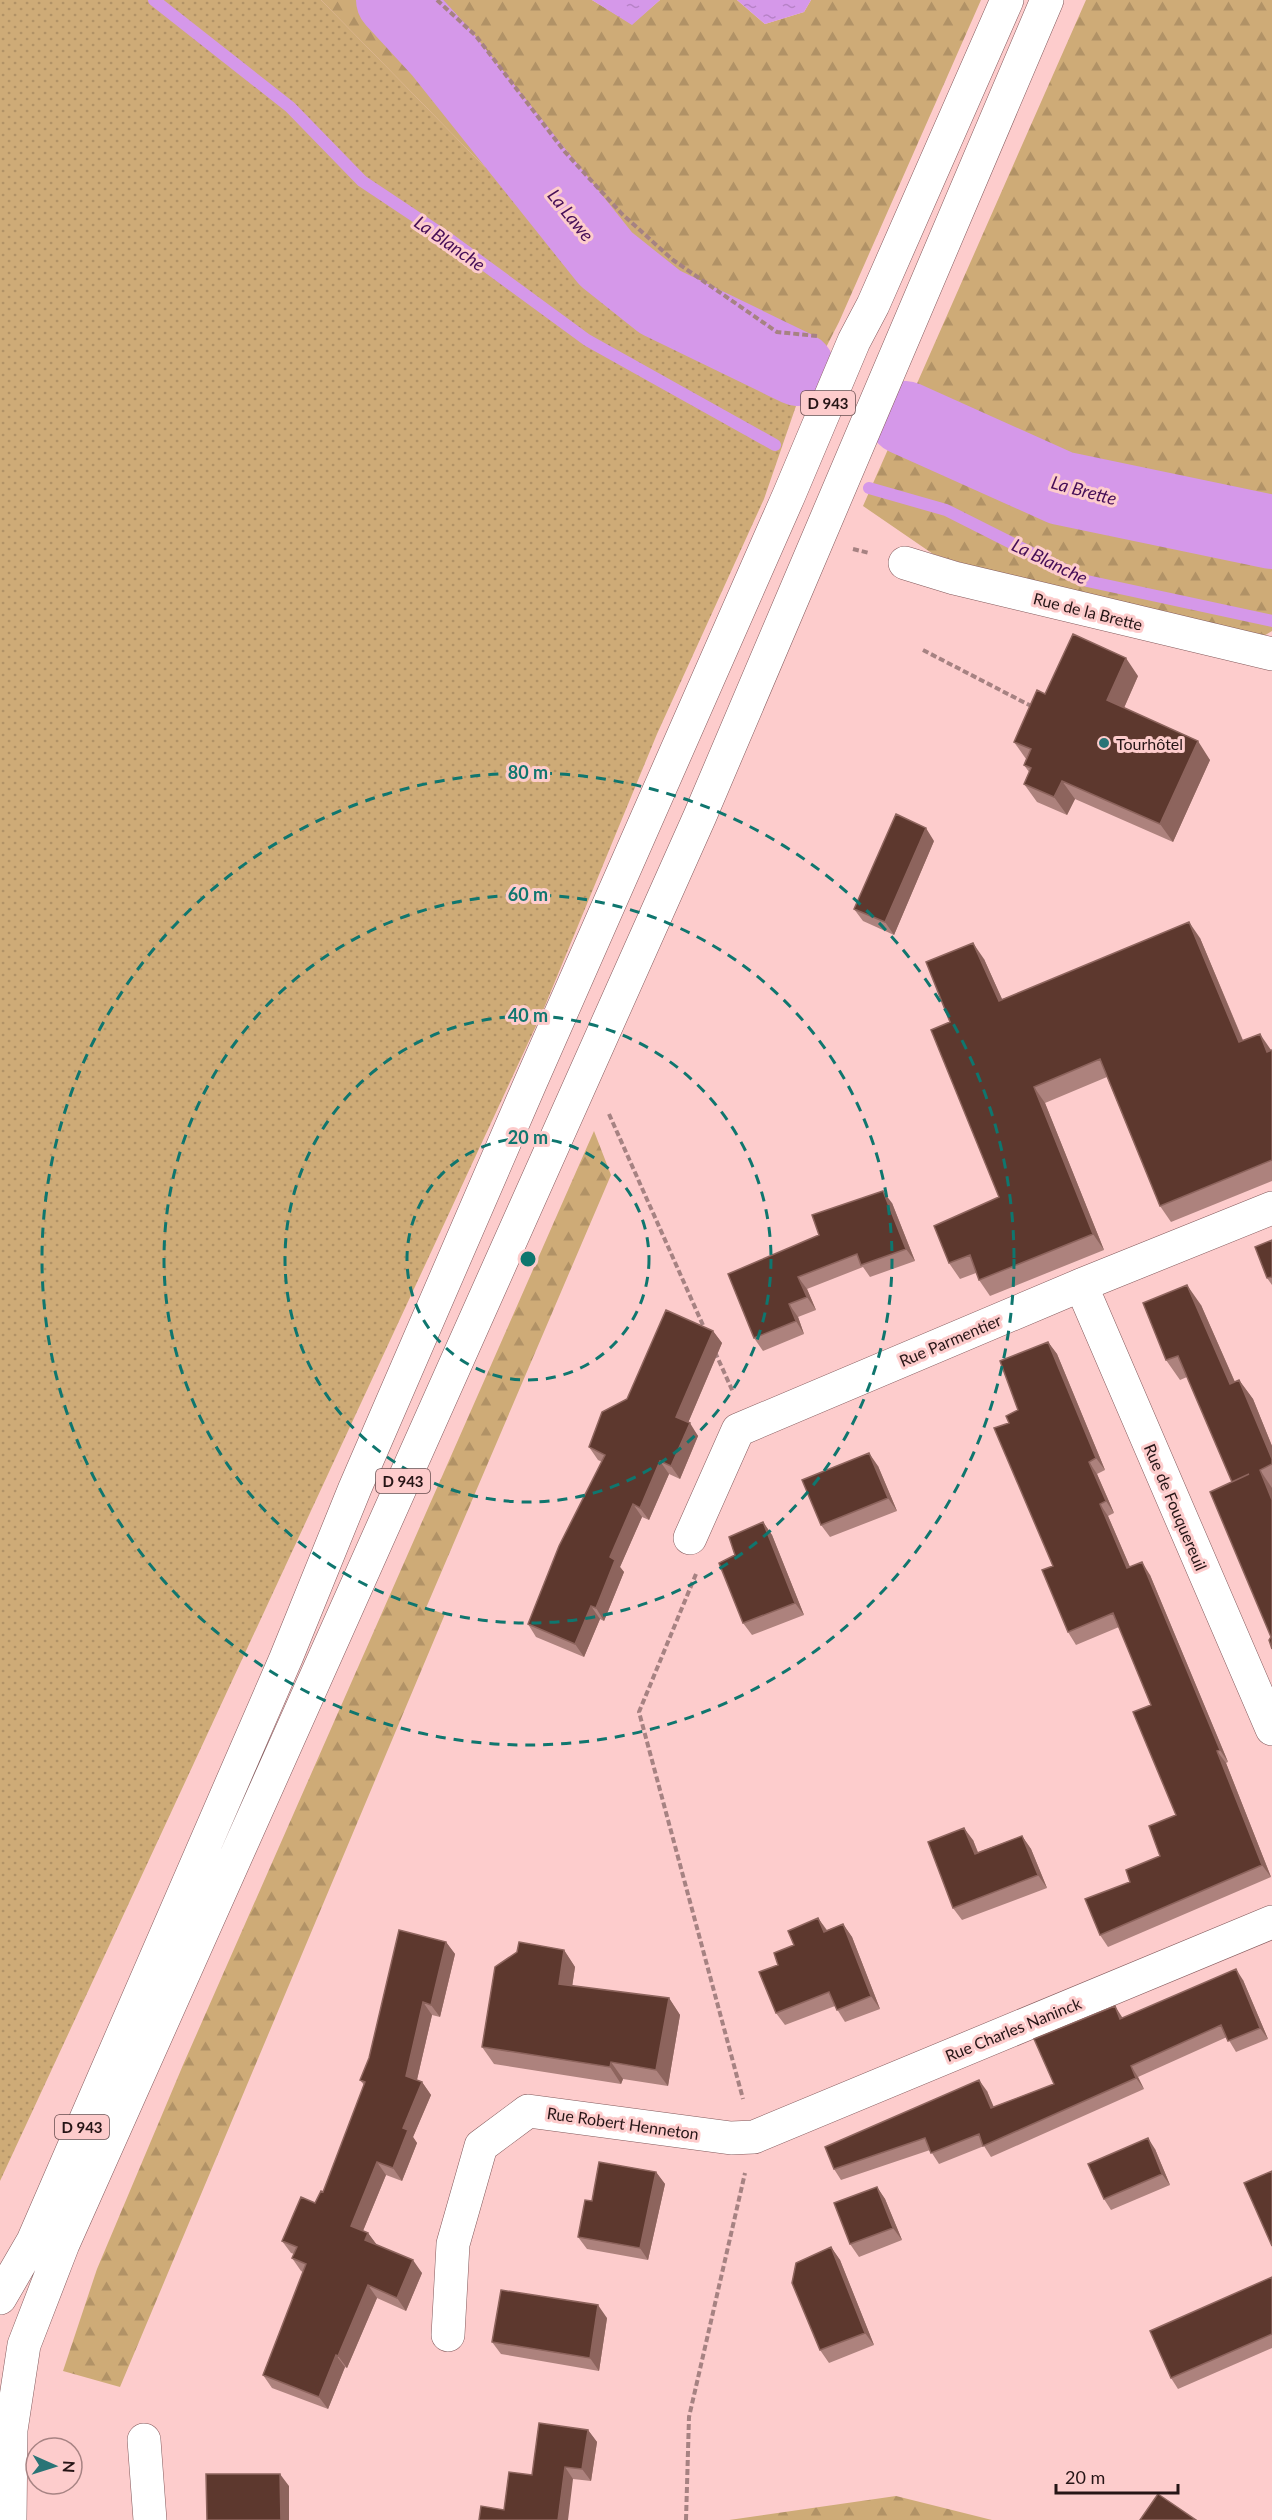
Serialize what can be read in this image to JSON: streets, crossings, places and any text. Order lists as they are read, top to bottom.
{
  "streets": {
    "main road": [
      "D 943",
      "Rue de la Brette",
      "Rue Parmentier",
      "Rue de Fouquereuil",
      "Rue Charles Naninck",
      "Rue Robert Henneton"
    ]
  },
  "crossings": [
    ["Rue Parmentier", "Rue de Fouquereuil"],
    ["Rue Charles Naninck", "Rue Robert Henneton"]
  ],
  "water": ["La Lawe", "La Blanche", "La Brette"],
  "places": ["Tourhôtel"],
  "scale_bar": "20 m",
  "north": "right",
  "rings": [
    "80 m",
    "60 m",
    "40 m",
    "20 m"
  ]
}
